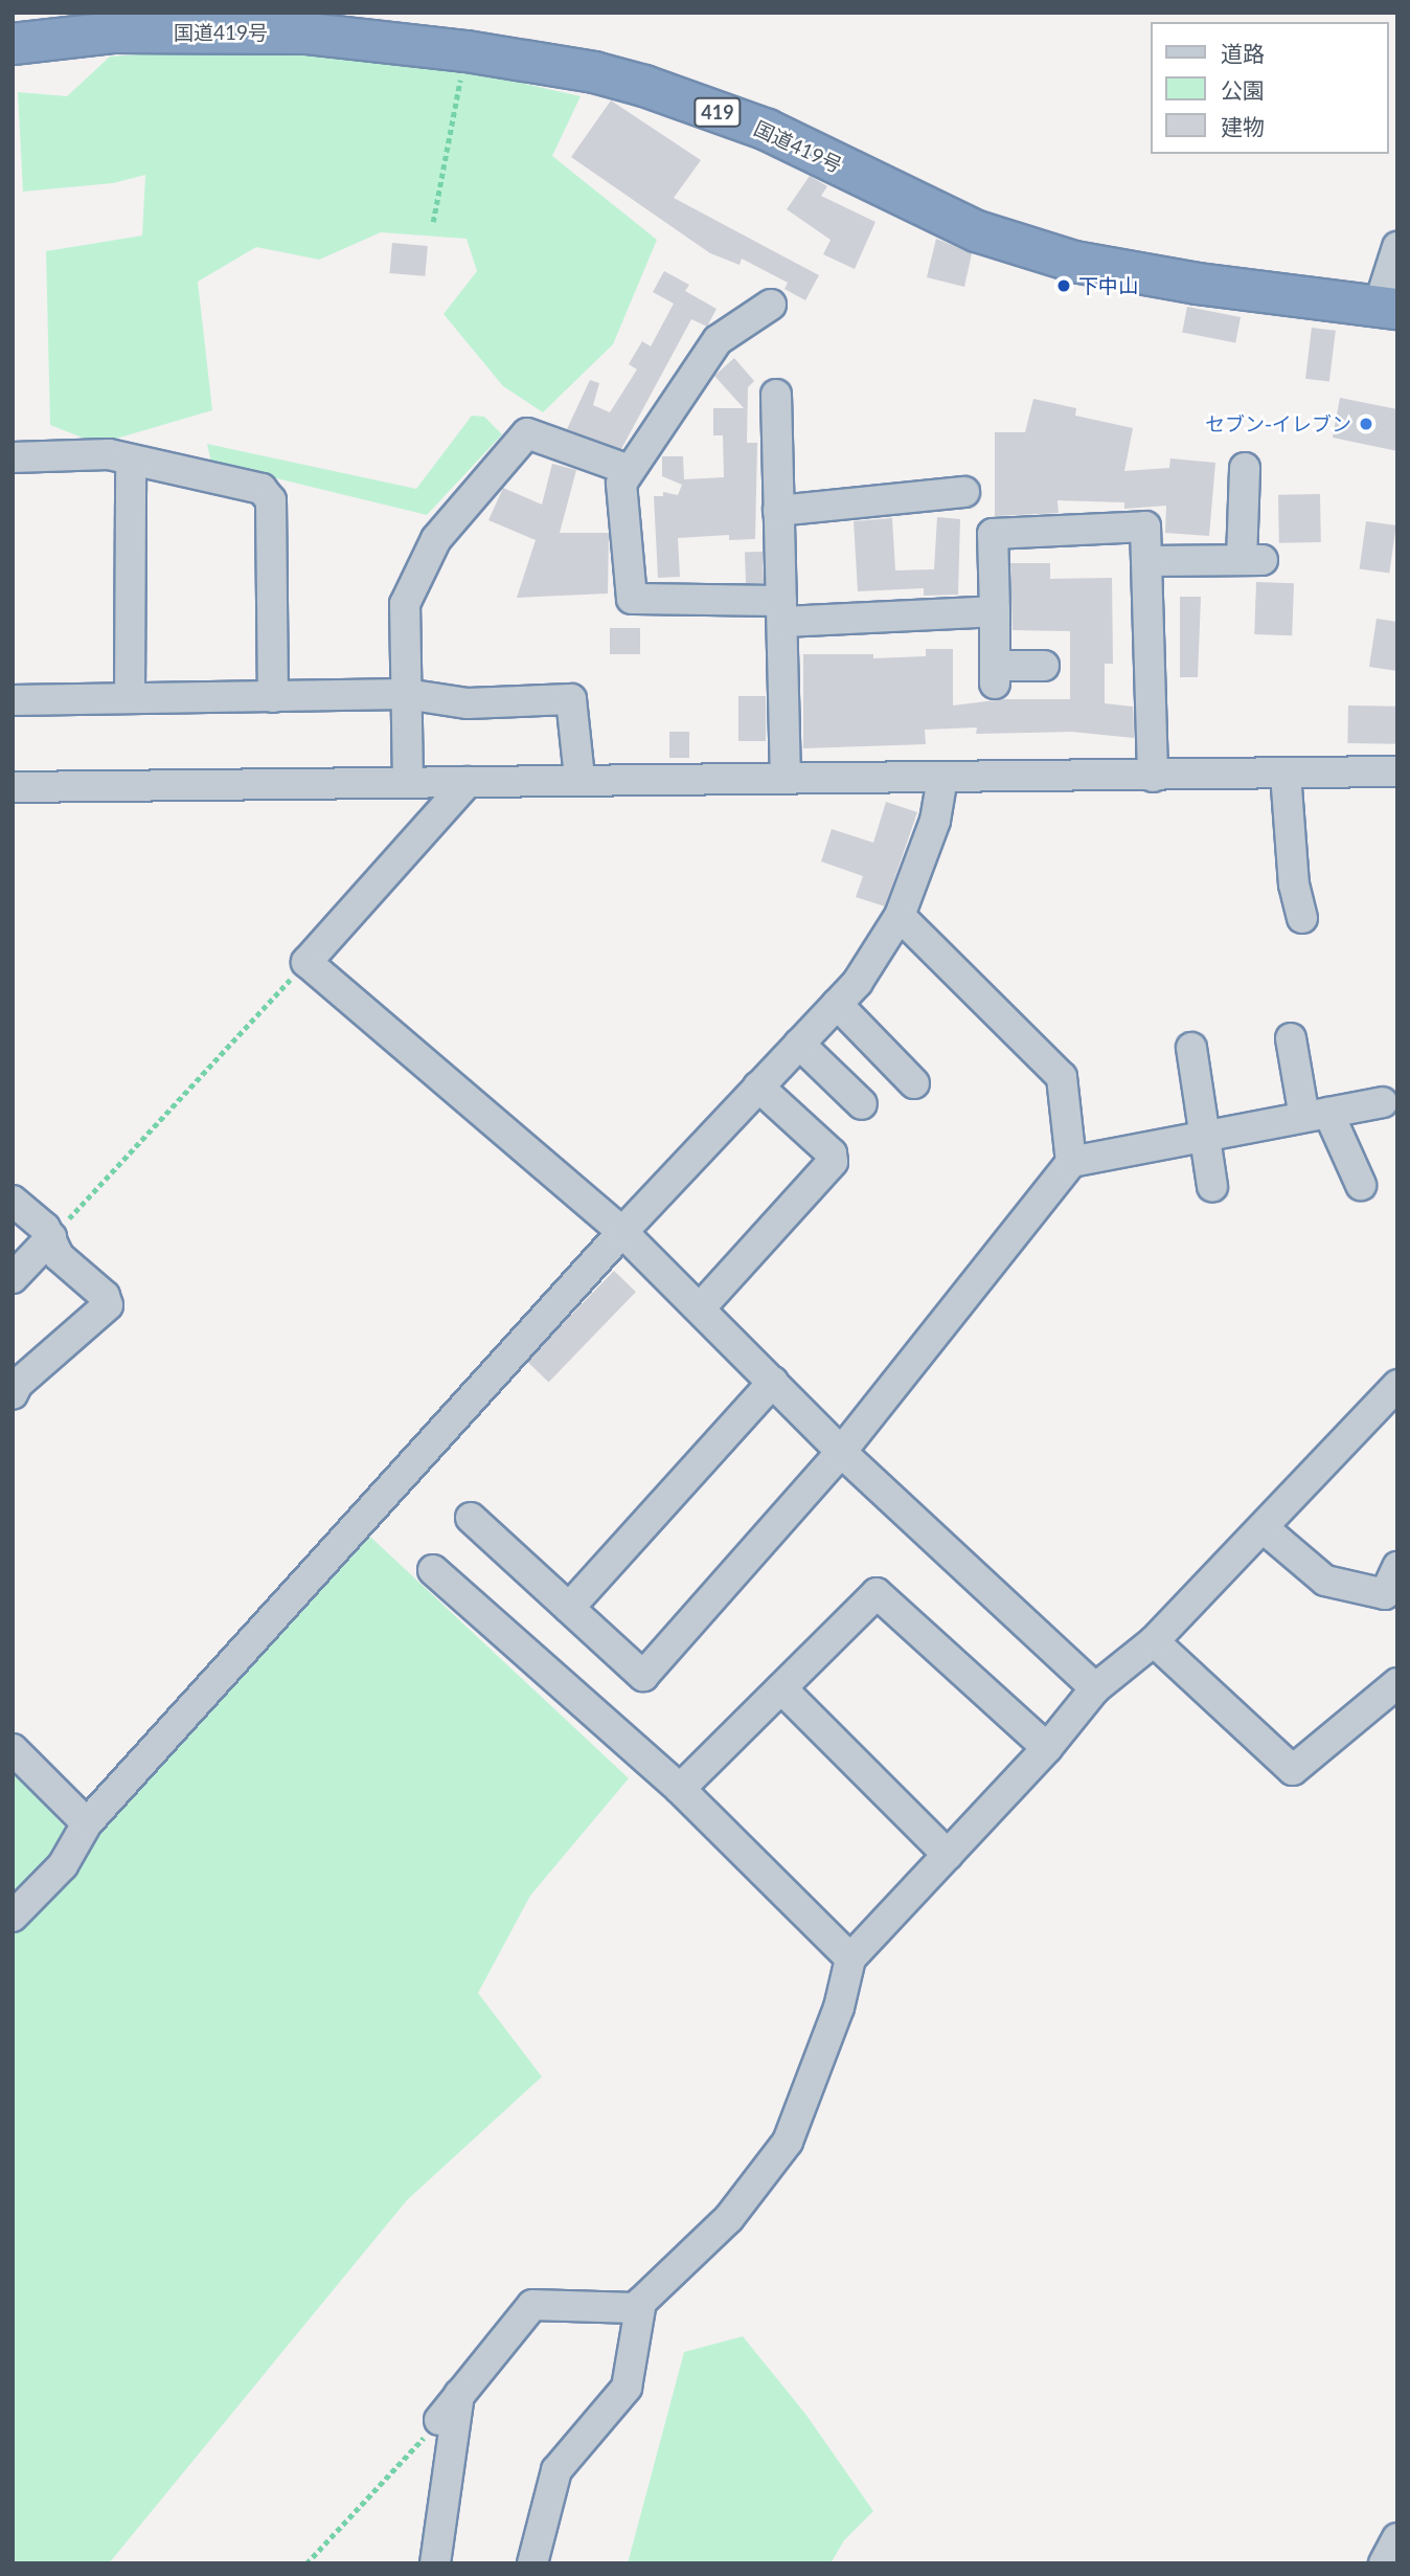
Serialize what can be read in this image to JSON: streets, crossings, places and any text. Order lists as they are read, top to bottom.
{
  "streets": {
    "highway": ["国道419号", "419"]
  },
  "places": ["下中山", "セブン-イレブン"],
  "legend": ["道路", "公園", "建物"]
}
